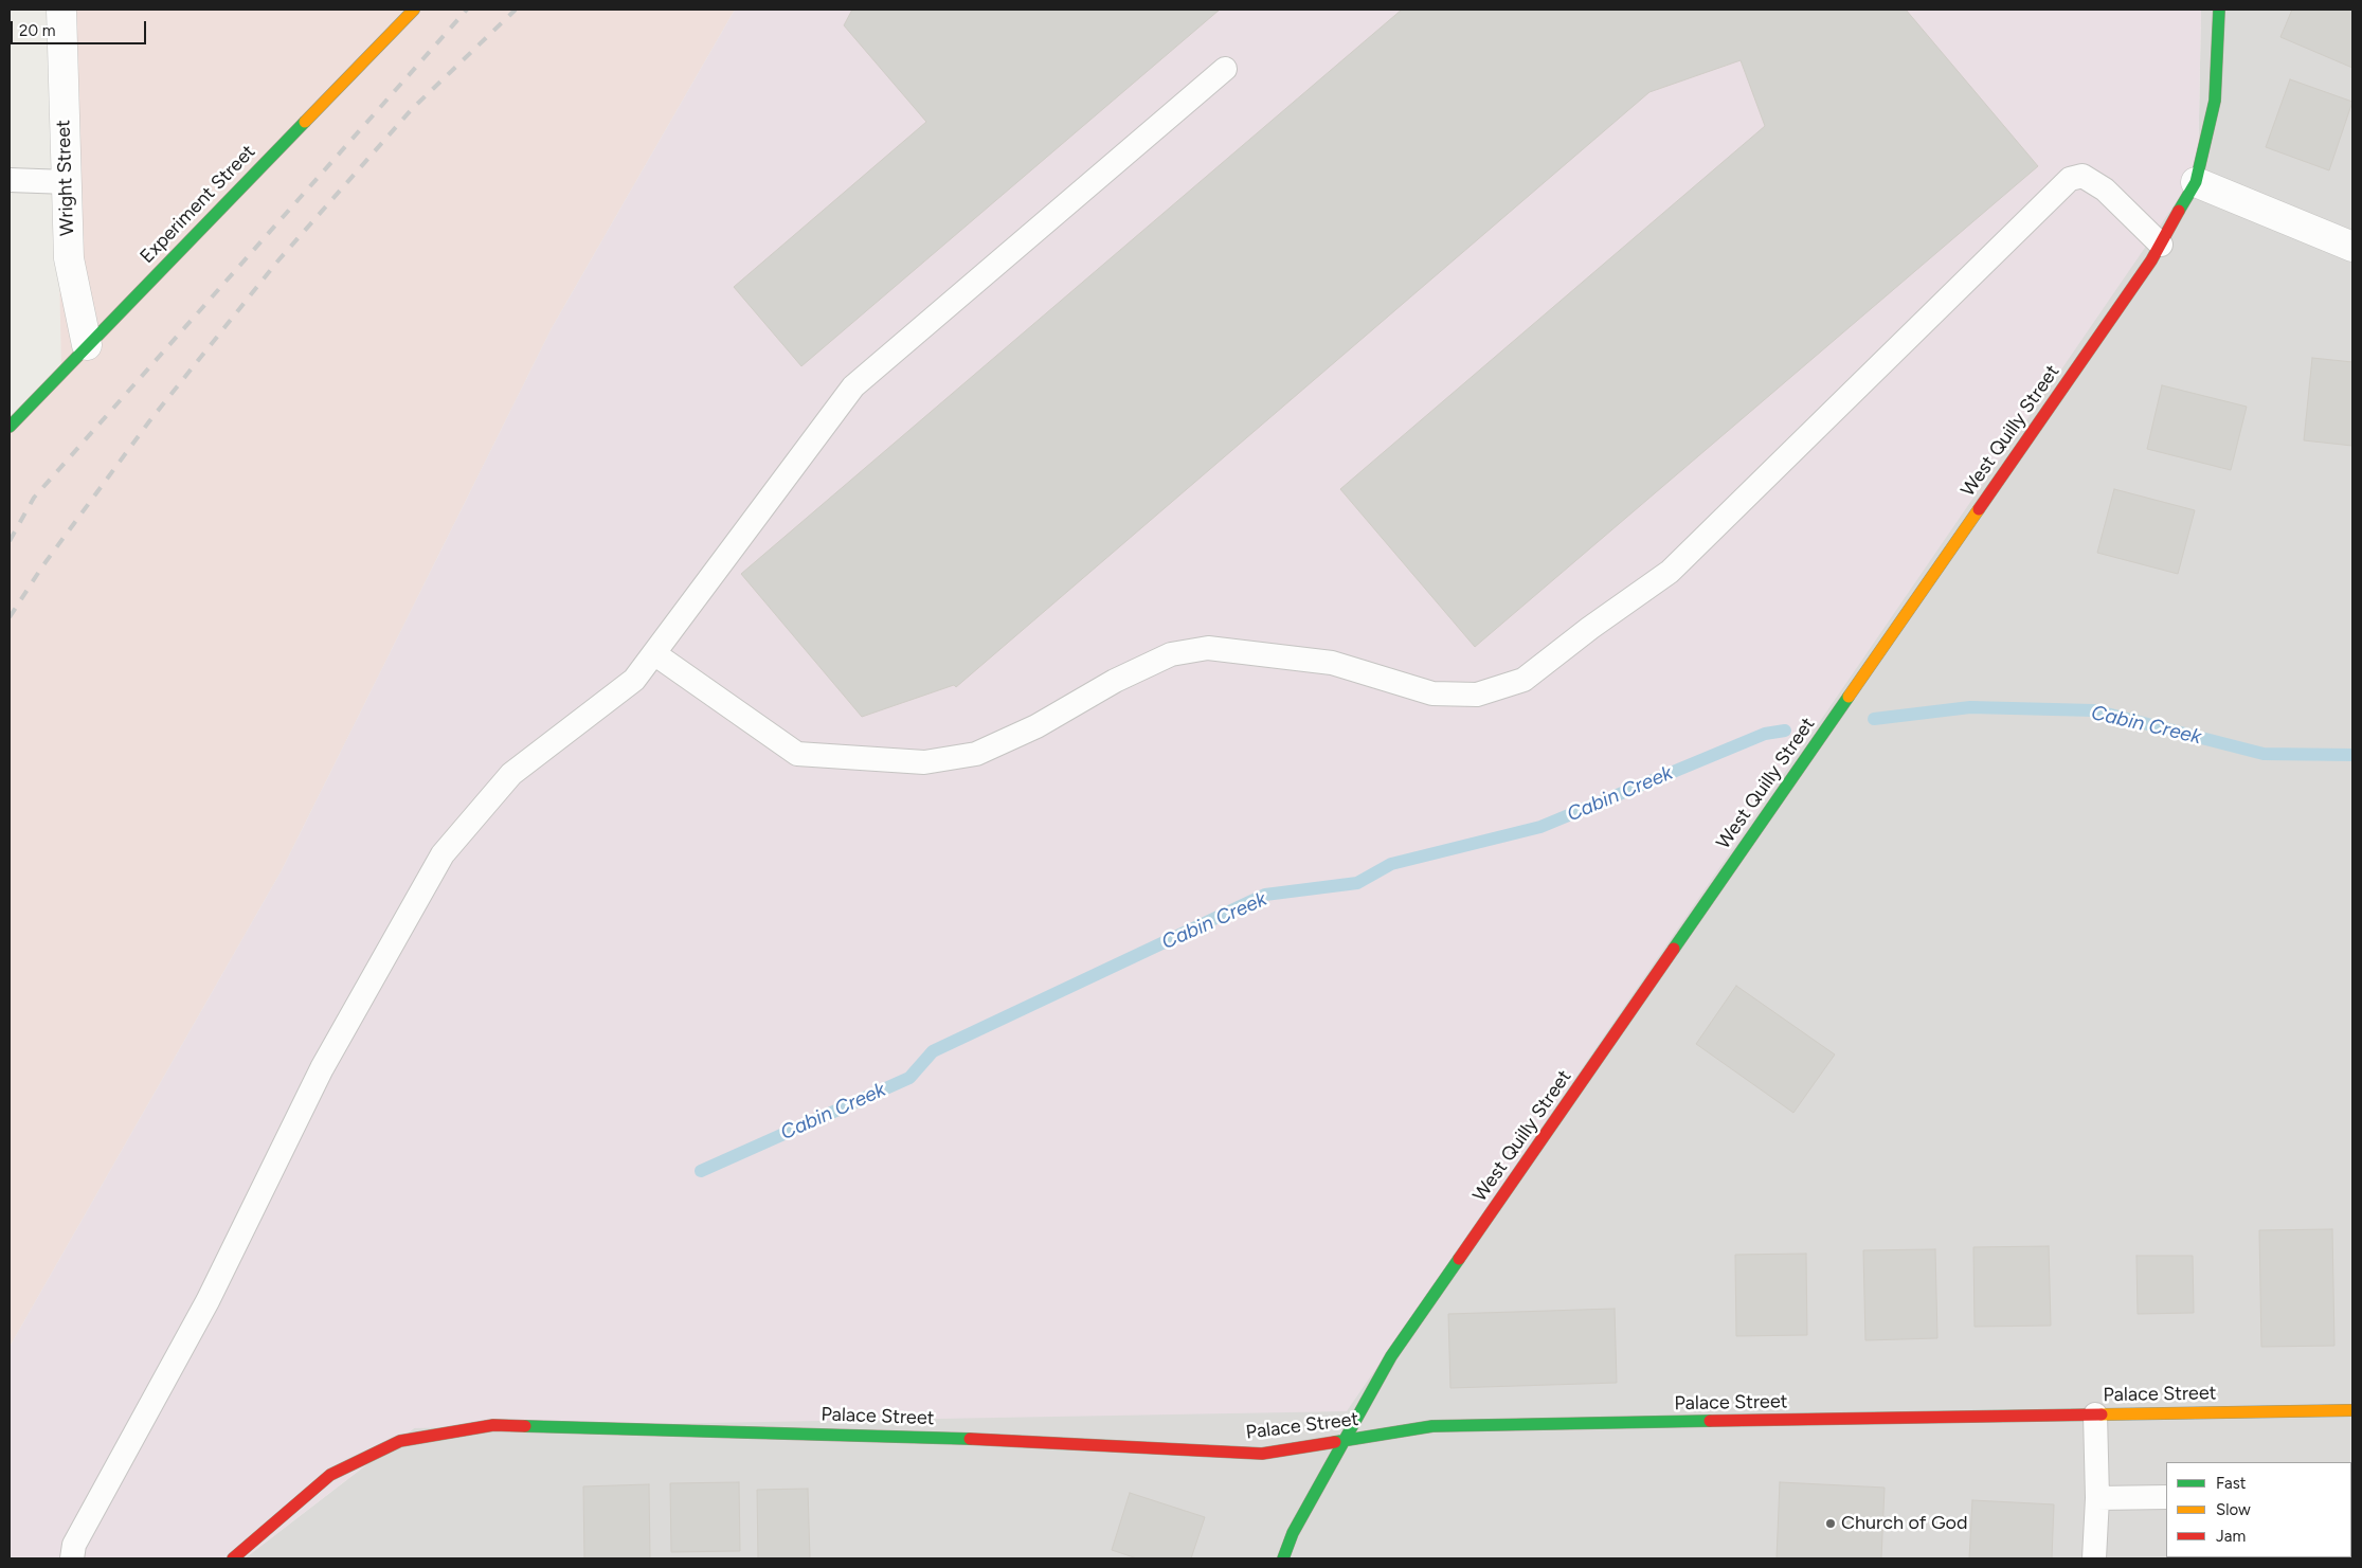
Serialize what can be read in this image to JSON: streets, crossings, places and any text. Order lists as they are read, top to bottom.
{
  "streets": {
    "street": [
      "Wright Street",
      "Experiment Street",
      "West Quilly Street",
      "Palace Street"
    ]
  },
  "crossings": [
    ["Wright Street", "Experiment Street"],
    ["West Quilly Street", "Palace Street"]
  ],
  "water": ["Cabin Creek"],
  "places": ["Church of God"],
  "legend": ["Fast", "Slow", "Jam"],
  "scale_bar": "20 m"
}
